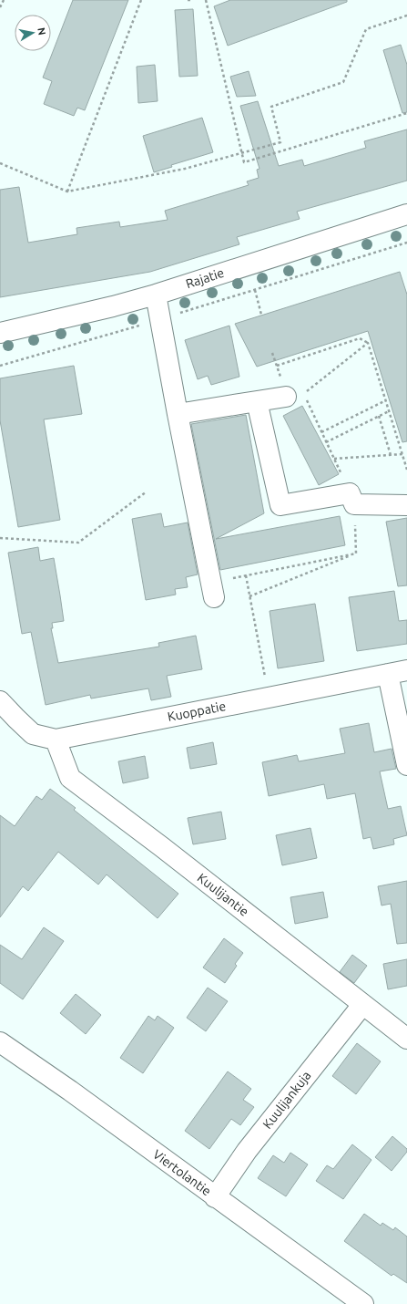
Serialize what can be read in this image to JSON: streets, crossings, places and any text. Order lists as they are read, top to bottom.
{
  "streets": {
    "street": [
      "Rajatie",
      "Kuoppatie",
      "Kuulijantie",
      "Kuulijankuja",
      "Viertolantie"
    ]
  },
  "crossings": [
    ["Kuoppatie", "Kuulijantie"],
    ["Kuulijantie", "Kuulijankuja"],
    ["Kuulijankuja", "Viertolantie"]
  ],
  "north": "right"
}
